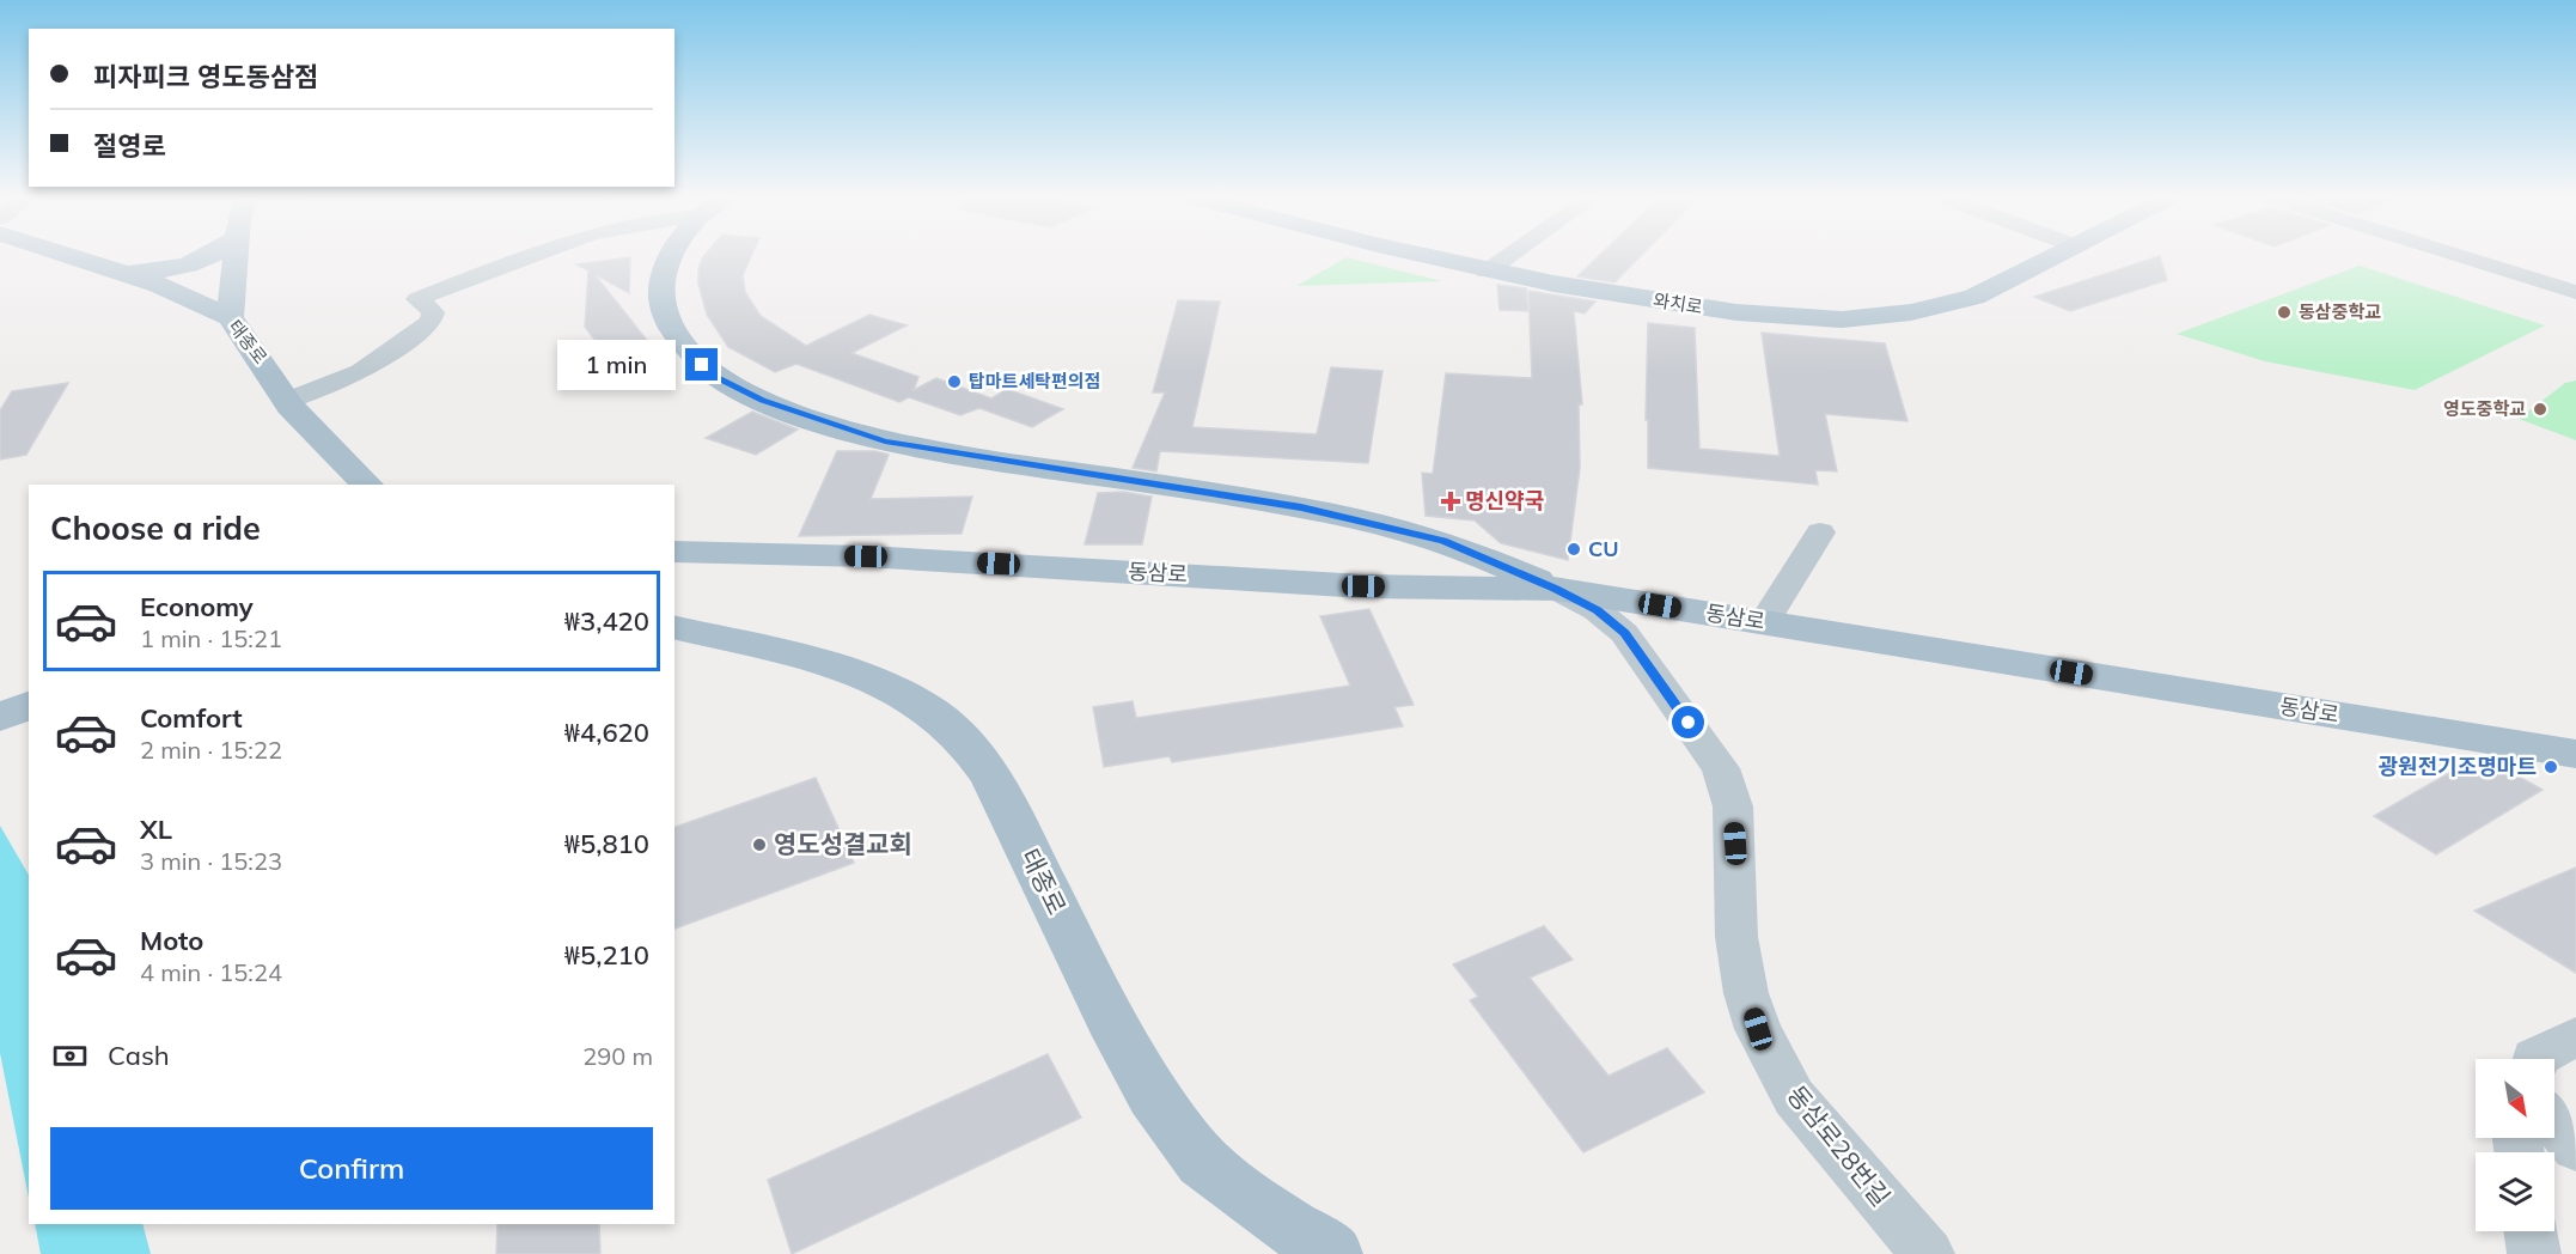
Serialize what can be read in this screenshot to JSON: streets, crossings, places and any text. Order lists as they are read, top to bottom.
{
  "streets": {
    "main road": ["와치로", "태종로", "동삼로"],
    "street": ["동삼로28번길"]
  },
  "crossings": [
    ["동삼로", "동삼로28번길"]
  ],
  "places": {
    "other": [
      "동삼중학교",
      "탑마트세탁편의점",
      "영도중학교",
      "CU",
      "광원전기조명마트",
      "영도성결교회"
    ],
    "health": ["명신약국"]
  },
  "north": "bottom right",
  "page": {
    "banner": ["피자피크 영도동삼점", "절영로"],
    "bubble": "1 min",
    "heading": "Choose a ride",
    "list": [
      {
        "name": "Economy",
        "note": "1 min · 15:21",
        "value": "₩3,420"
      },
      {
        "name": "Comfort",
        "note": "2 min · 15:22",
        "value": "₩4,620"
      },
      {
        "name": "XL",
        "note": "3 min · 15:23",
        "value": "₩5,810"
      },
      {
        "name": "Moto",
        "note": "4 min · 15:24",
        "value": "₩5,210"
      }
    ],
    "pay": ["Cash", "290 m"],
    "buttons": "Confirm"
  }
}
